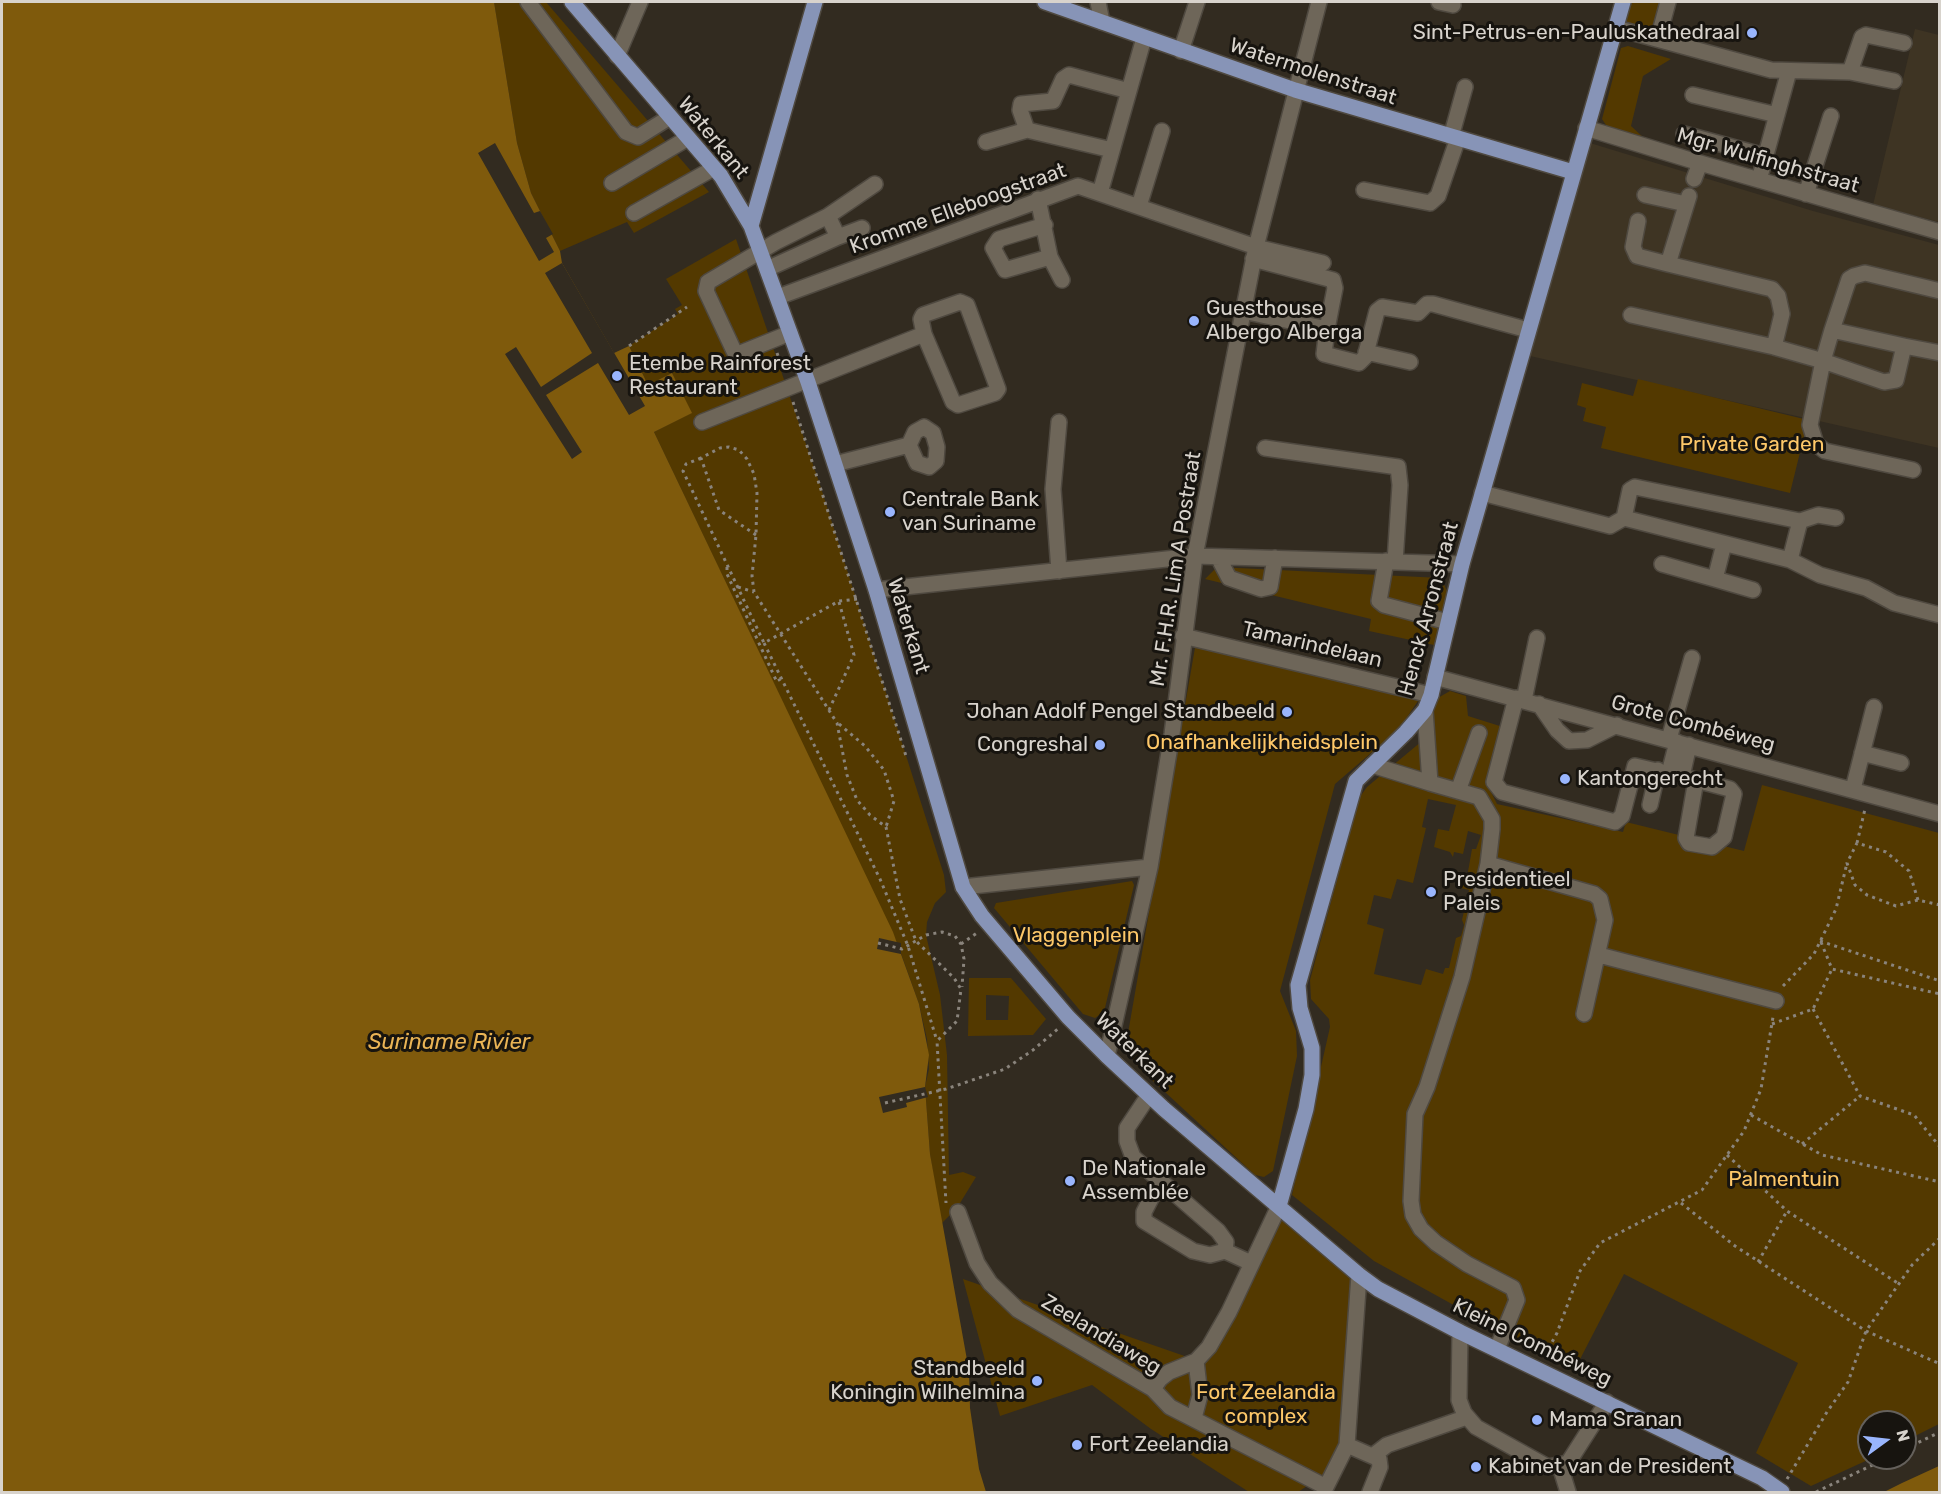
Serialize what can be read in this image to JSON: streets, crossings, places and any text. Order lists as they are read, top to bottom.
{
  "streets": {
    "main road": [
      "Watermolenstraat",
      "Waterkant",
      "Henck Arronstraat",
      "Kleine Combéweg"
    ],
    "street": [
      "Mgr. Wulfinghstraat",
      "Kromme Elleboogstraat",
      "Mr. F.H.R. Lim A Postraat",
      "Tamarindelaan",
      "Grote Combéweg",
      "Zeelandiaweg"
    ]
  },
  "crossings": [
    ["Watermolenstraat", "Mr. F.H.R. Lim A Postraat"],
    ["Watermolenstraat", "Henck Arronstraat"],
    ["Waterkant", "Kromme Elleboogstraat"],
    ["Waterkant", "Mr. F.H.R. Lim A Postraat"],
    ["Waterkant", "Henck Arronstraat"],
    ["Waterkant", "Kleine Combéweg"],
    ["Mgr. Wulfinghstraat", "Henck Arronstraat"],
    ["Kromme Elleboogstraat", "Mr. F.H.R. Lim A Postraat"],
    ["Mr. F.H.R. Lim A Postraat", "Tamarindelaan"],
    ["Henck Arronstraat", "Tamarindelaan"],
    ["Henck Arronstraat", "Grote Combéweg"],
    ["Henck Arronstraat", "Kleine Combéweg"],
    ["Zeelandiaweg", "Kleine Combéweg"]
  ],
  "water": ["Suriname Rivier"],
  "parks": [
    "Private Garden",
    "Onafhankelijkheidsplein",
    "Vlaggenplein",
    "Palmentuin",
    "Fort Zeelandia complex"
  ],
  "places": [
    "Sint-Petrus-en-Pauluskathedraal",
    "Guesthouse Albergo Alberga",
    "Etembe Rainforest Restaurant",
    "Centrale Bank van Suriname",
    "Johan Adolf Pengel Standbeeld",
    "Congreshal",
    "Kantongerecht",
    "Presidentieel Paleis",
    "De Nationale Assemblée",
    "Standbeeld Koningin Wilhelmina",
    "Mama Sranan",
    "Fort Zeelandia",
    "Kabinet van de President"
  ],
  "north": "right"
}
